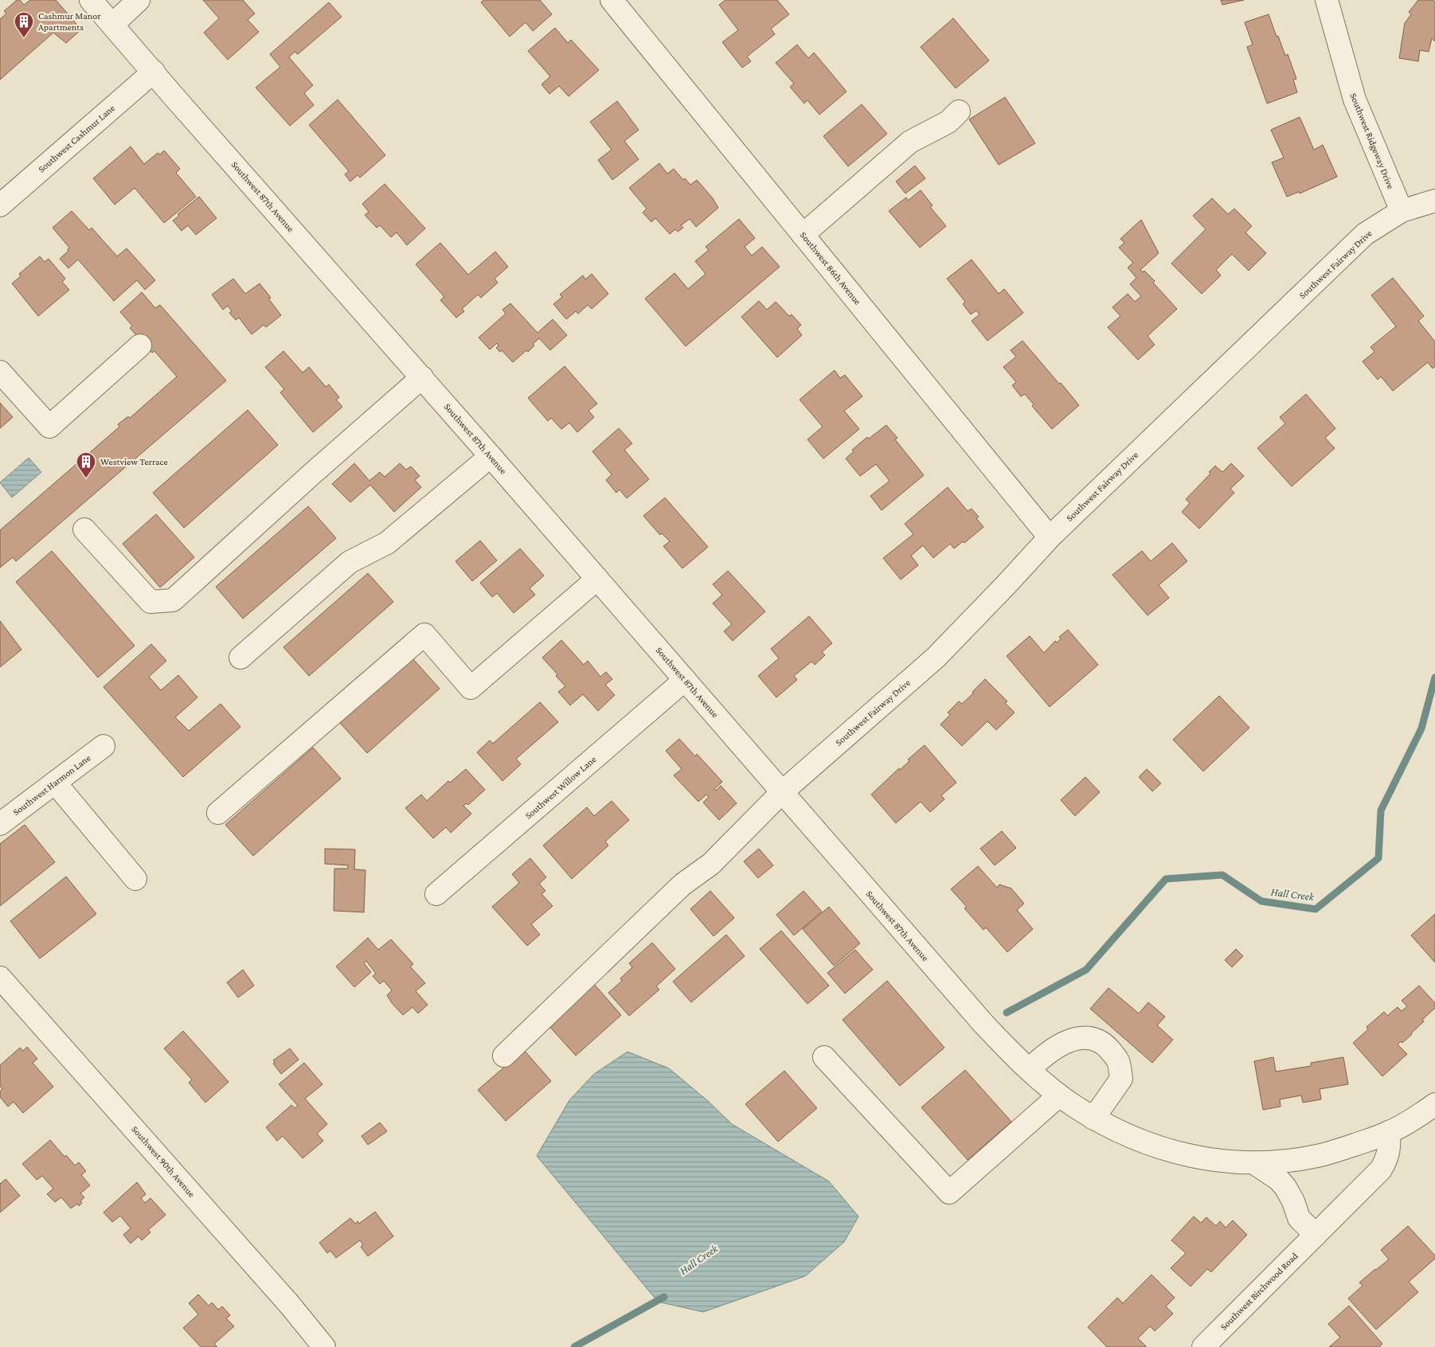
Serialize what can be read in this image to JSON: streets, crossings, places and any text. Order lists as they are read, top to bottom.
{
  "streets": {
    "street": [
      "Southwest Cashmur Lane",
      "Southwest Ridgeway Drive",
      "Southwest 87th Avenue",
      "Southwest Fairway Drive",
      "Southwest 86th Avenue",
      "Southwest Harmon Lane",
      "Southwest Willow Lane",
      "Southwest 90th Avenue",
      "Southwest Birchwood Road"
    ]
  },
  "crossings": [
    ["Southwest Cashmur Lane", "Southwest 87th Avenue"],
    ["Southwest Ridgeway Drive", "Southwest Fairway Drive"],
    ["Southwest 87th Avenue", "Southwest Fairway Drive"],
    ["Southwest 87th Avenue", "Southwest Willow Lane"],
    ["Southwest 87th Avenue", "Southwest Birchwood Road"],
    ["Southwest Fairway Drive", "Southwest 86th Avenue"]
  ],
  "water": ["Hall Creek"],
  "places": {
    "building": ["Cashmur Manor Apartments", "Westview Terrace"]
  }
}
